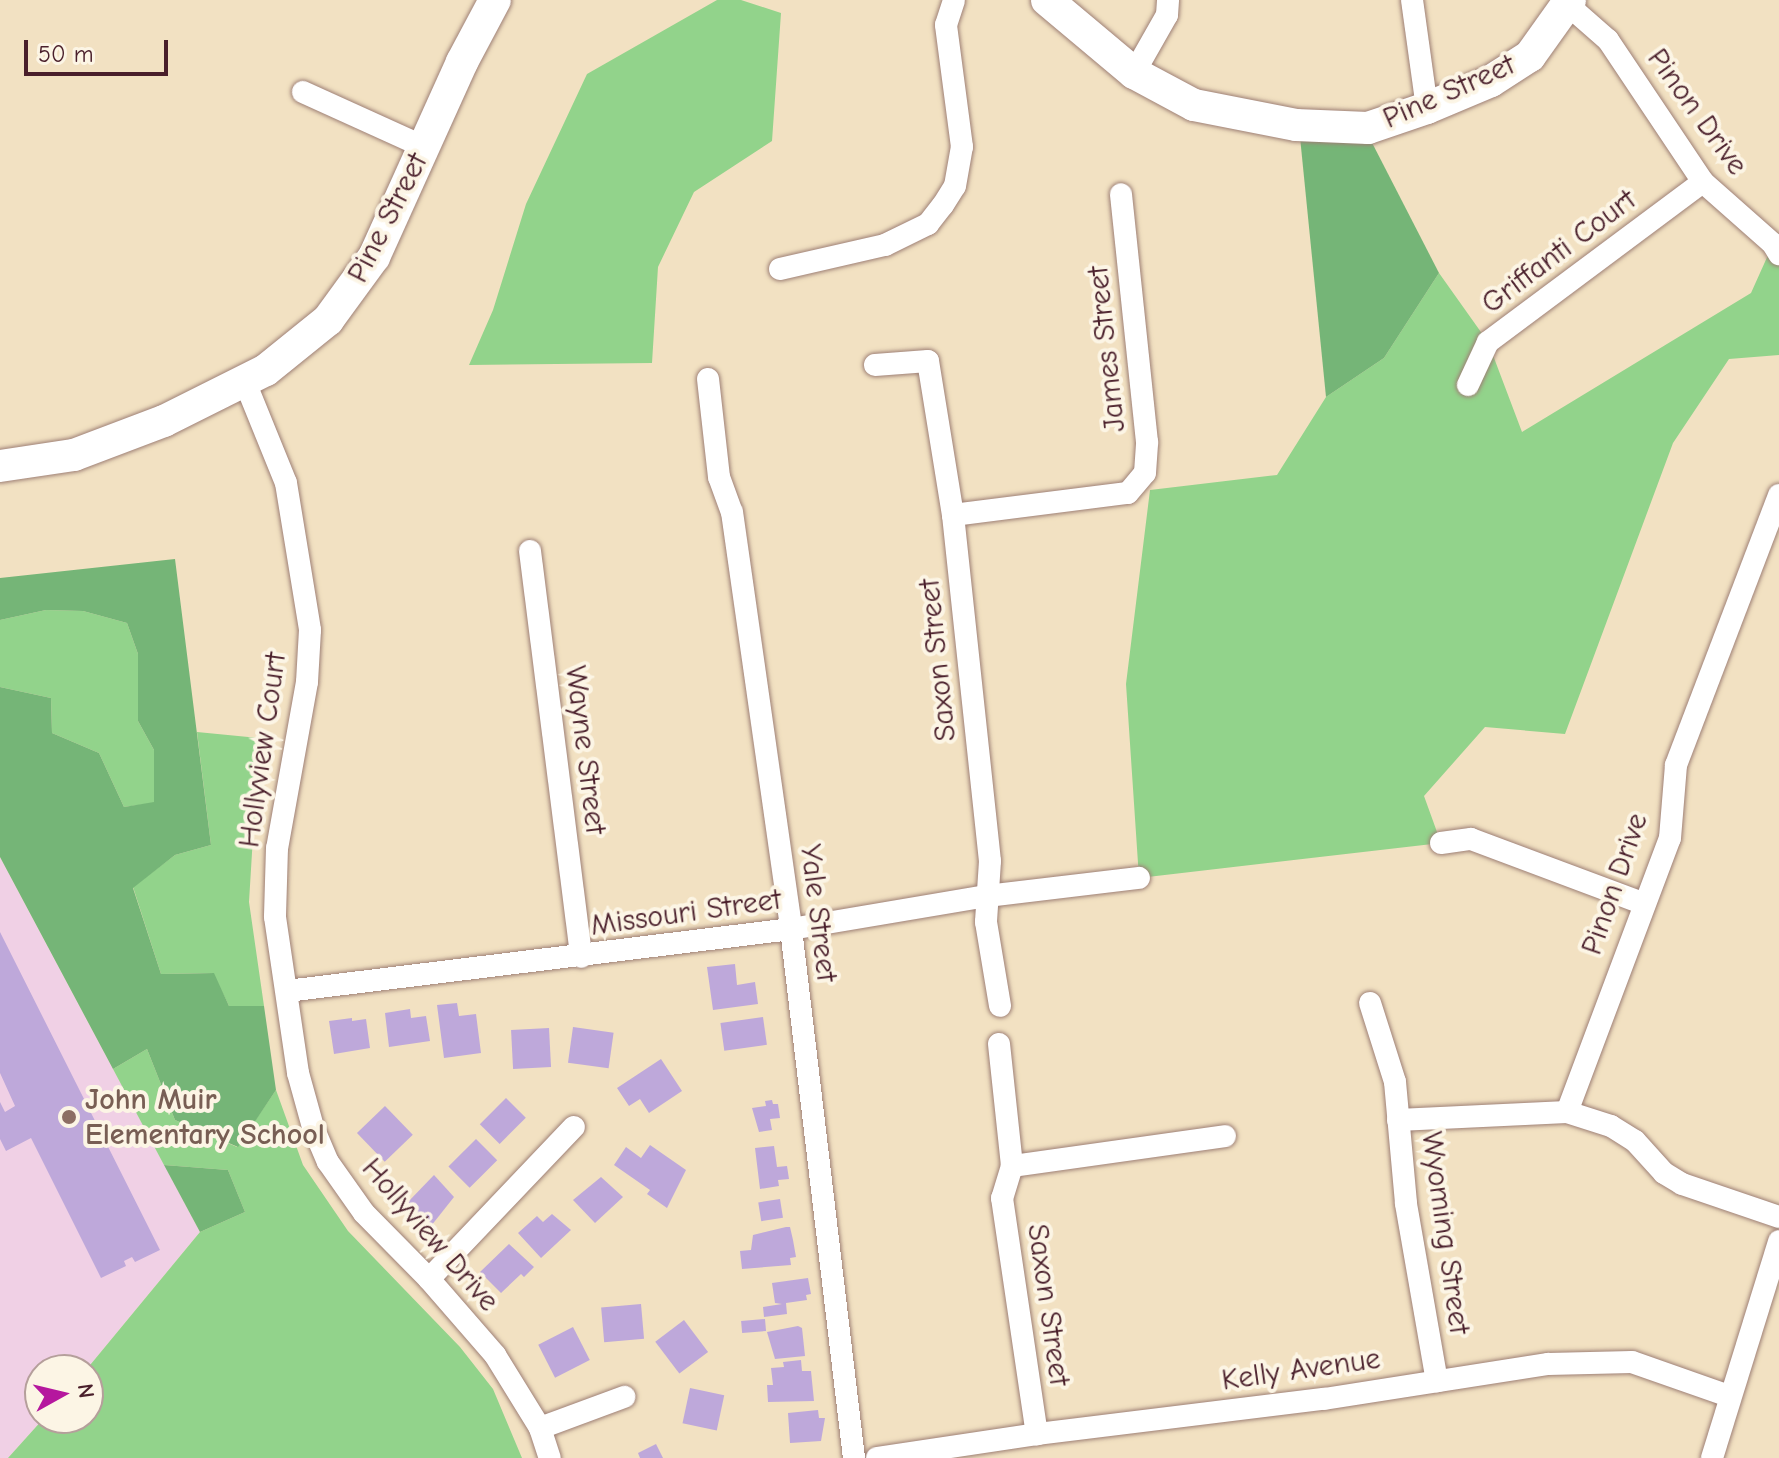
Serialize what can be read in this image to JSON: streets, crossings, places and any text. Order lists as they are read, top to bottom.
{
  "streets": {
    "street": [
      "Pine Street",
      "Pinon Drive",
      "Griffanti Court",
      "James Street",
      "Saxon Street",
      "Hollyview Court",
      "Wayne Street",
      "Missouri Street",
      "Yale Street",
      "Wyoming Street",
      "Hollyview Drive",
      "Kelly Avenue"
    ]
  },
  "crossings": [
    ["Pine Street", "Pinon Drive"],
    ["Pine Street", "Hollyview Court"],
    ["Pinon Drive", "Griffanti Court"],
    ["Pinon Drive", "Wyoming Street"],
    ["James Street", "Saxon Street"],
    ["Saxon Street", "Missouri Street"],
    ["Saxon Street", "Kelly Avenue"],
    ["Hollyview Court", "Missouri Street"],
    ["Hollyview Court", "Hollyview Drive"],
    ["Wayne Street", "Missouri Street"],
    ["Missouri Street", "Yale Street"],
    ["Missouri Street", "Hollyview Drive"],
    ["Wyoming Street", "Kelly Avenue"]
  ],
  "places": ["John Muir Elementary School"],
  "scale_bar": "50 m",
  "north": "right"
}
